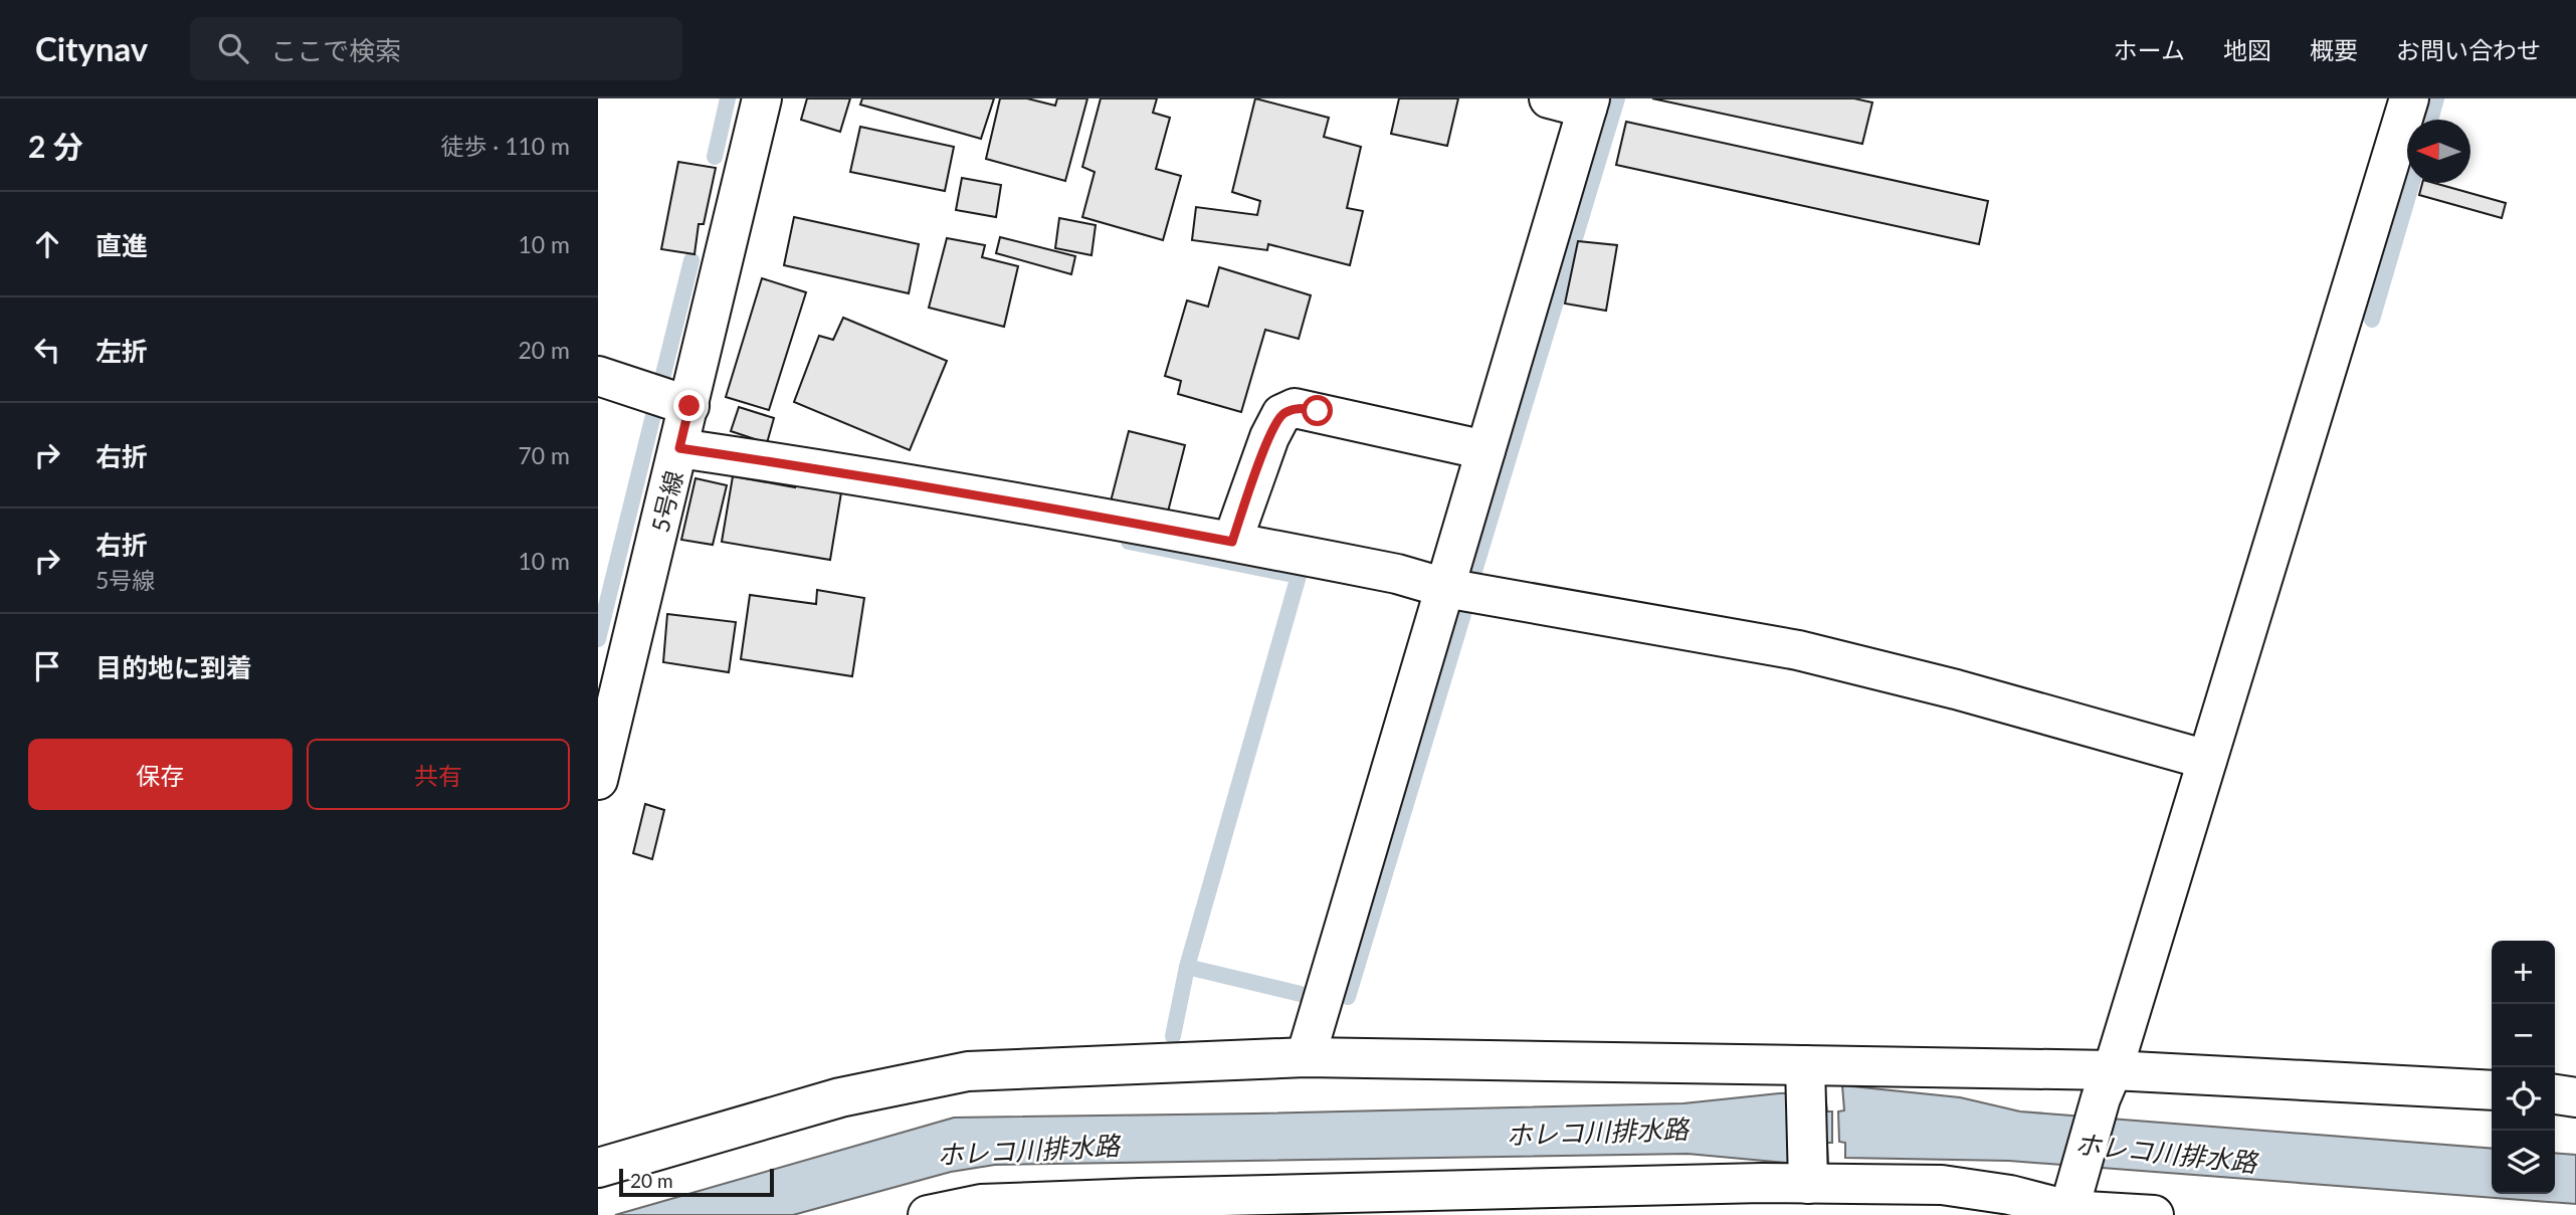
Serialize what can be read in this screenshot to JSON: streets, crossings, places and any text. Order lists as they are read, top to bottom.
{
  "streets": {
    "street": ["5号線"]
  },
  "water": ["ホレコ川排水路"],
  "scale_bar": "20 m",
  "north": "left",
  "page": {
    "header": "Citynav",
    "search": "ここで検索",
    "nav": [
      "ホーム",
      "地図",
      "概要",
      "お問い合わせ"
    ],
    "heading": ["2 分", "徒歩 · 110 m"],
    "list": [
      ["直進", "10 m"],
      ["左折", "20 m"],
      ["右折", "70 m"],
      ["右折", "5号線", "10 m"],
      "目的地に到着"
    ],
    "buttons": ["保存", "共有"],
    "map_buttons": ["+", "−"],
    "scale": "20 m"
  }
}
